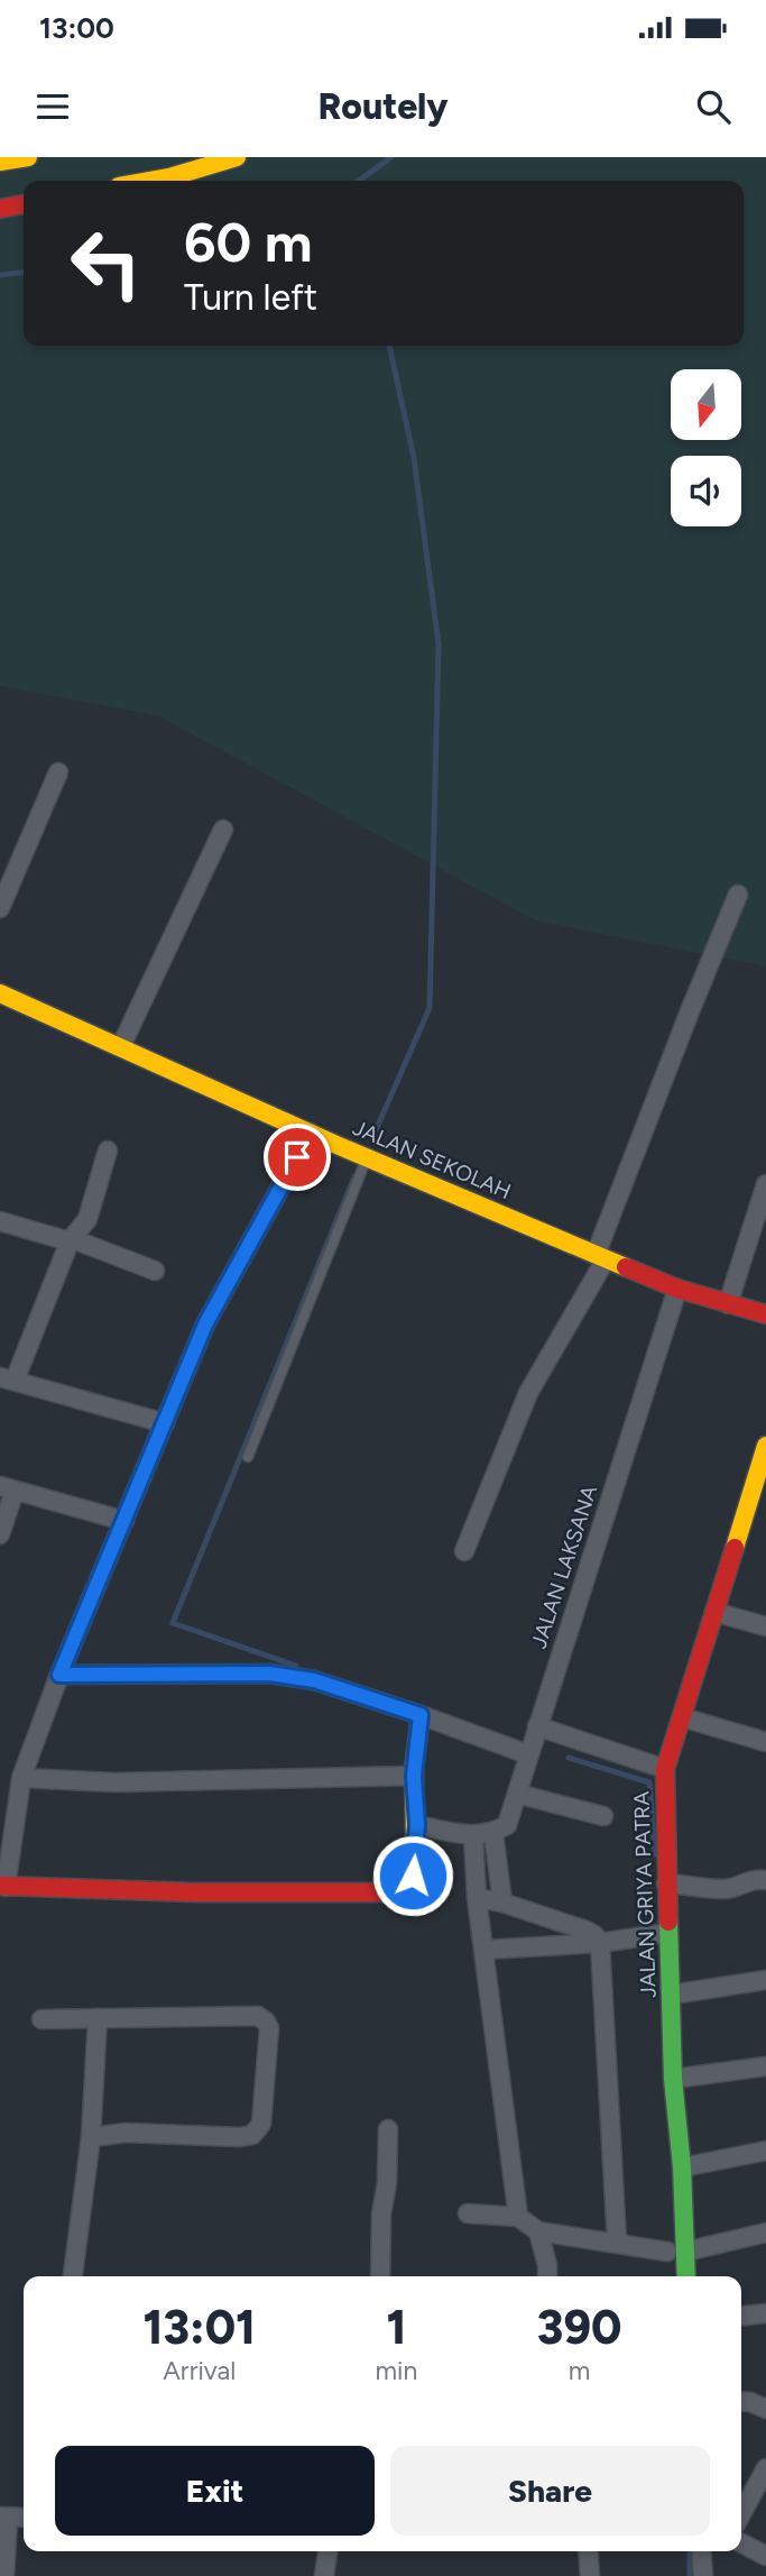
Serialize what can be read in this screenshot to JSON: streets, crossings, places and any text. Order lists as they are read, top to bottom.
{
  "streets": {
    "street": ["JALAN SEKOLAH", "JALAN LAKSANA", "JALAN GRIYA PATRA"]
  },
  "crossings": [
    ["JALAN SEKOLAH", "JALAN LAKSANA"]
  ],
  "north": "bottom",
  "page": {
    "status": "13:00",
    "header": "Routely",
    "turn": ["60 m", "Turn left"],
    "eta": [
      "13:01",
      "Arrival",
      "1",
      "min",
      "390",
      "m"
    ],
    "buttons": ["Exit", "Share"]
  }
}
